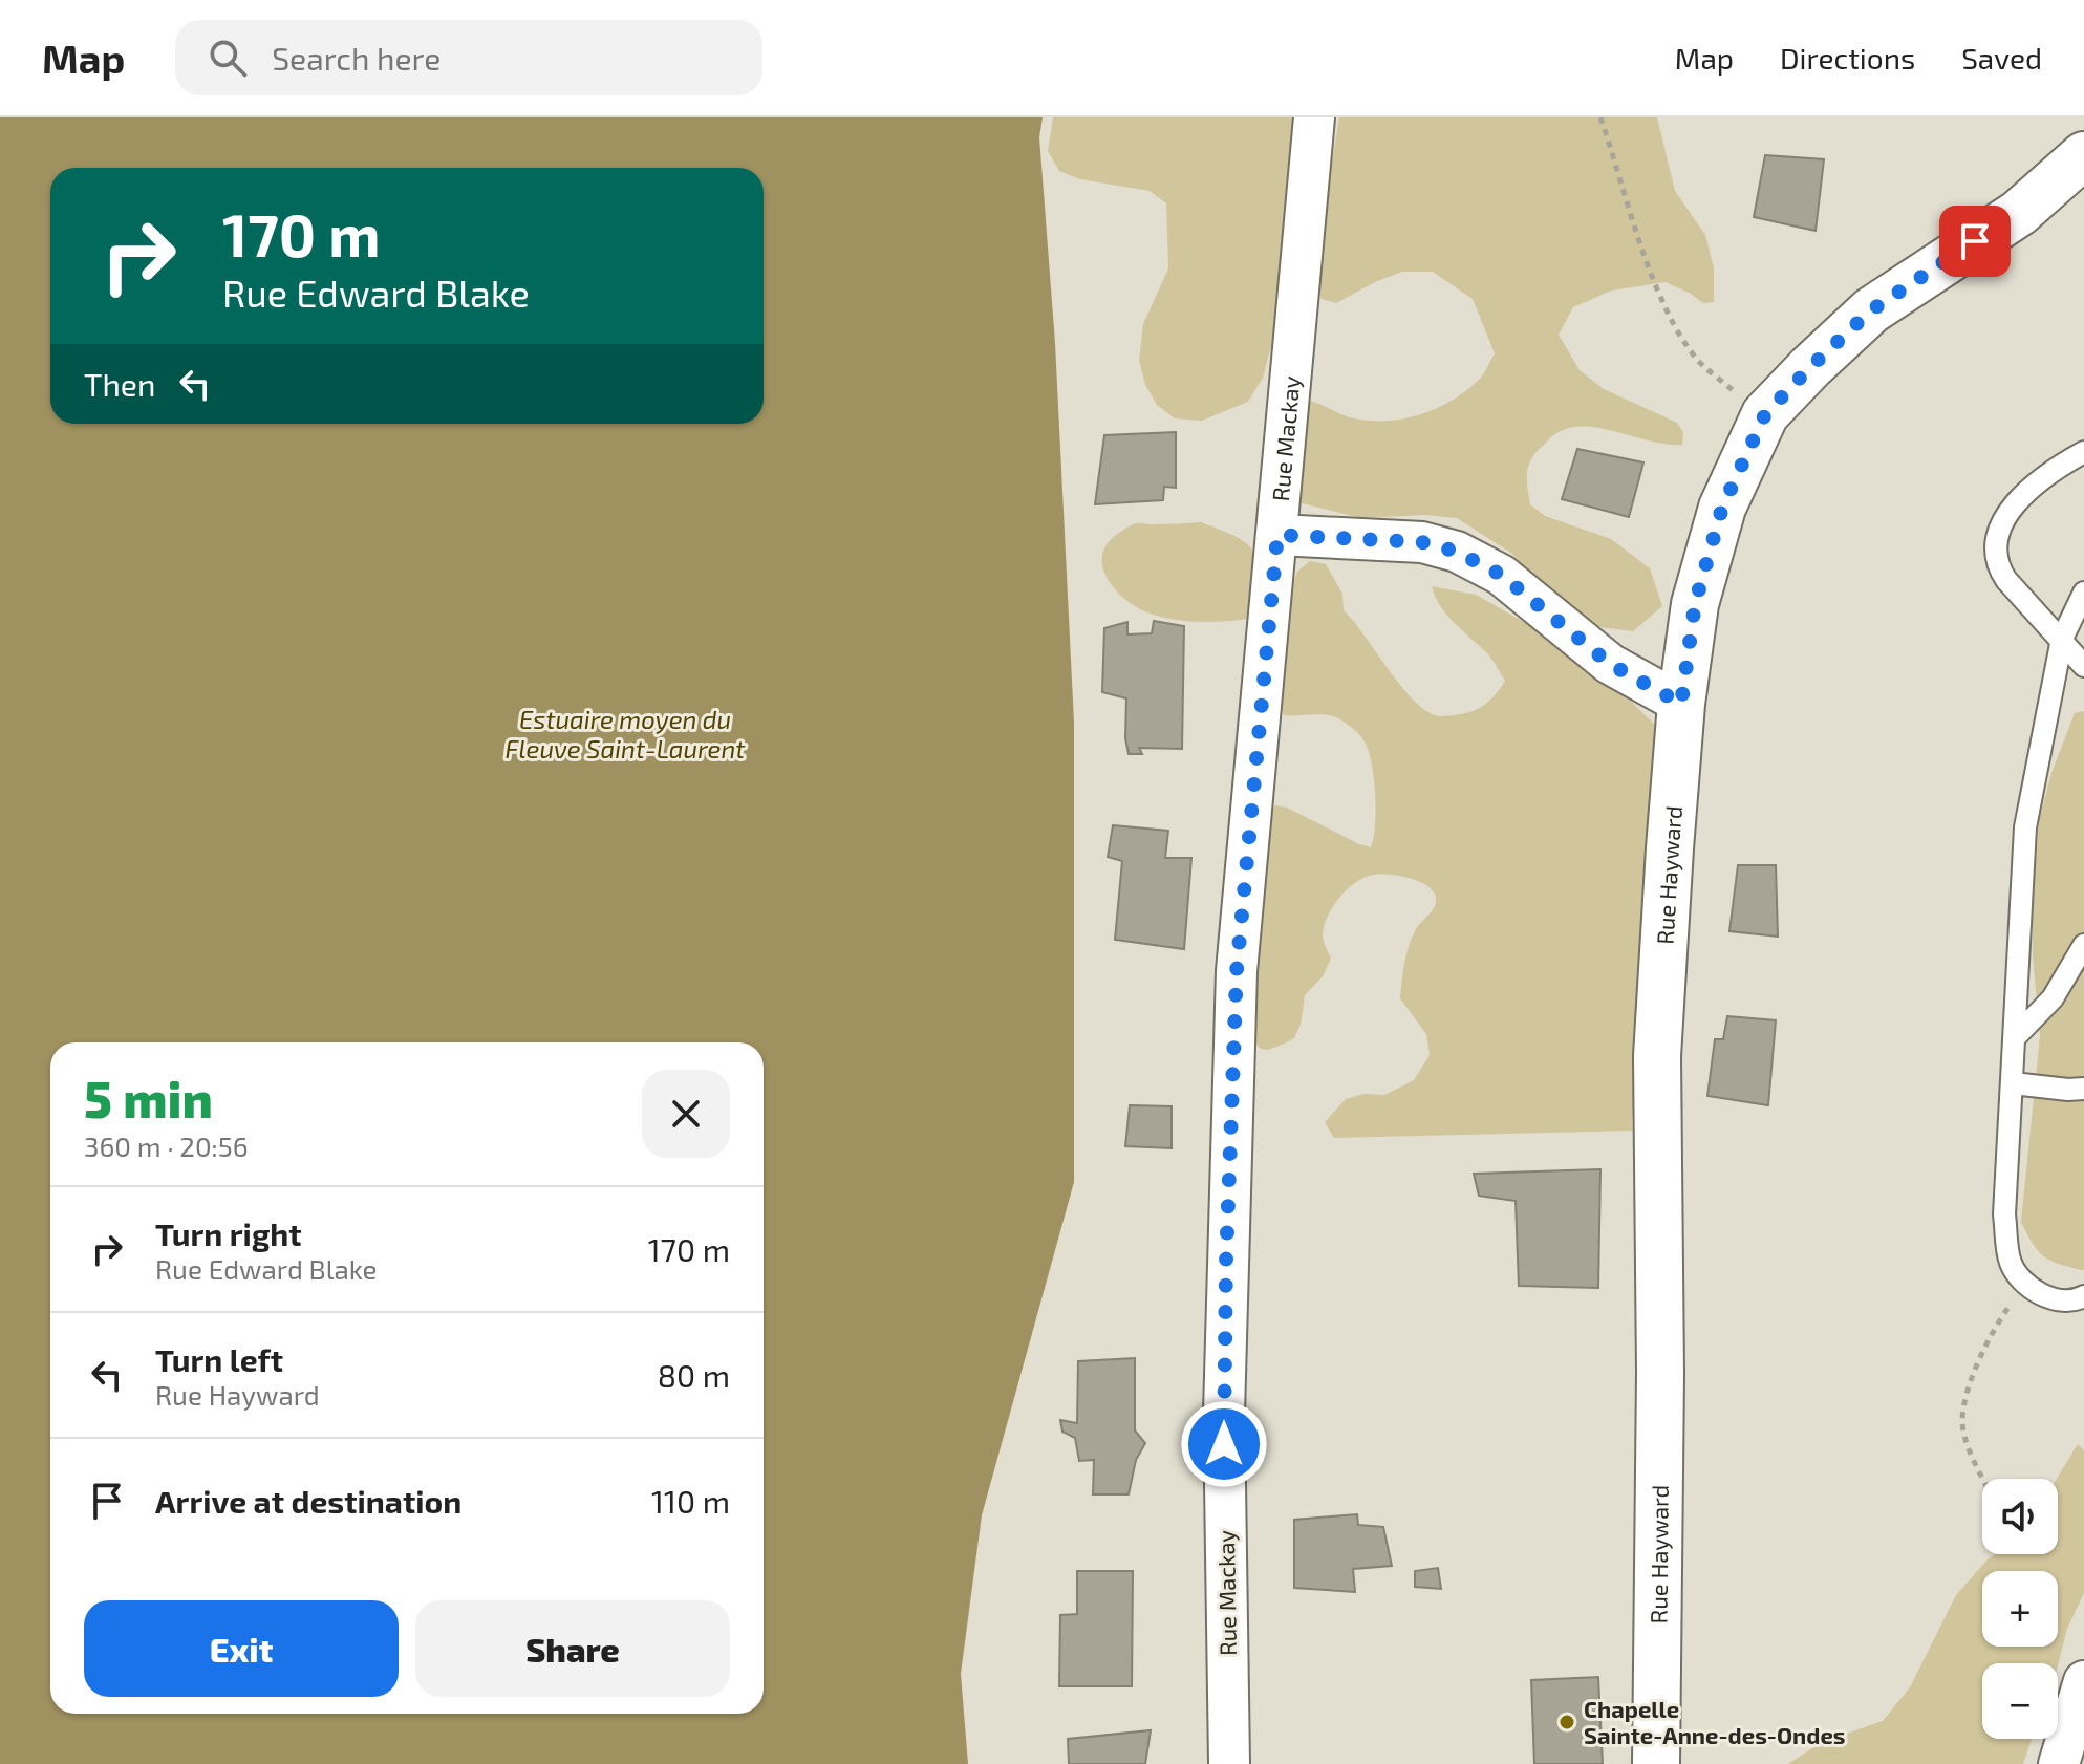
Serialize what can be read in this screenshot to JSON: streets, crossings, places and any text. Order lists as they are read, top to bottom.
{
  "streets": {
    "street": ["Rue Mackay", "Rue Hayward"]
  },
  "water": ["Estuaire moyen du Fleuve Saint-Laurent"],
  "places": ["Chapelle Sainte-Anne-des-Ondes"],
  "page": {
    "header": "Map",
    "search": "Search here",
    "nav": ["Map", "Directions", "Saved"],
    "turn": ["170 m", "Rue Edward Blake"],
    "then": "Then",
    "heading": ["5 min", "360 m · 20:56"],
    "list": [
      {
        "name": "Turn right",
        "note": "Rue Edward Blake",
        "value": "170 m"
      },
      {
        "name": "Turn left",
        "note": "Rue Hayward",
        "value": "80 m"
      },
      {
        "name": "Arrive at destination",
        "value": "110 m"
      }
    ],
    "map_buttons": ["+", "−"],
    "buttons": ["Exit", "Share"]
  }
}
